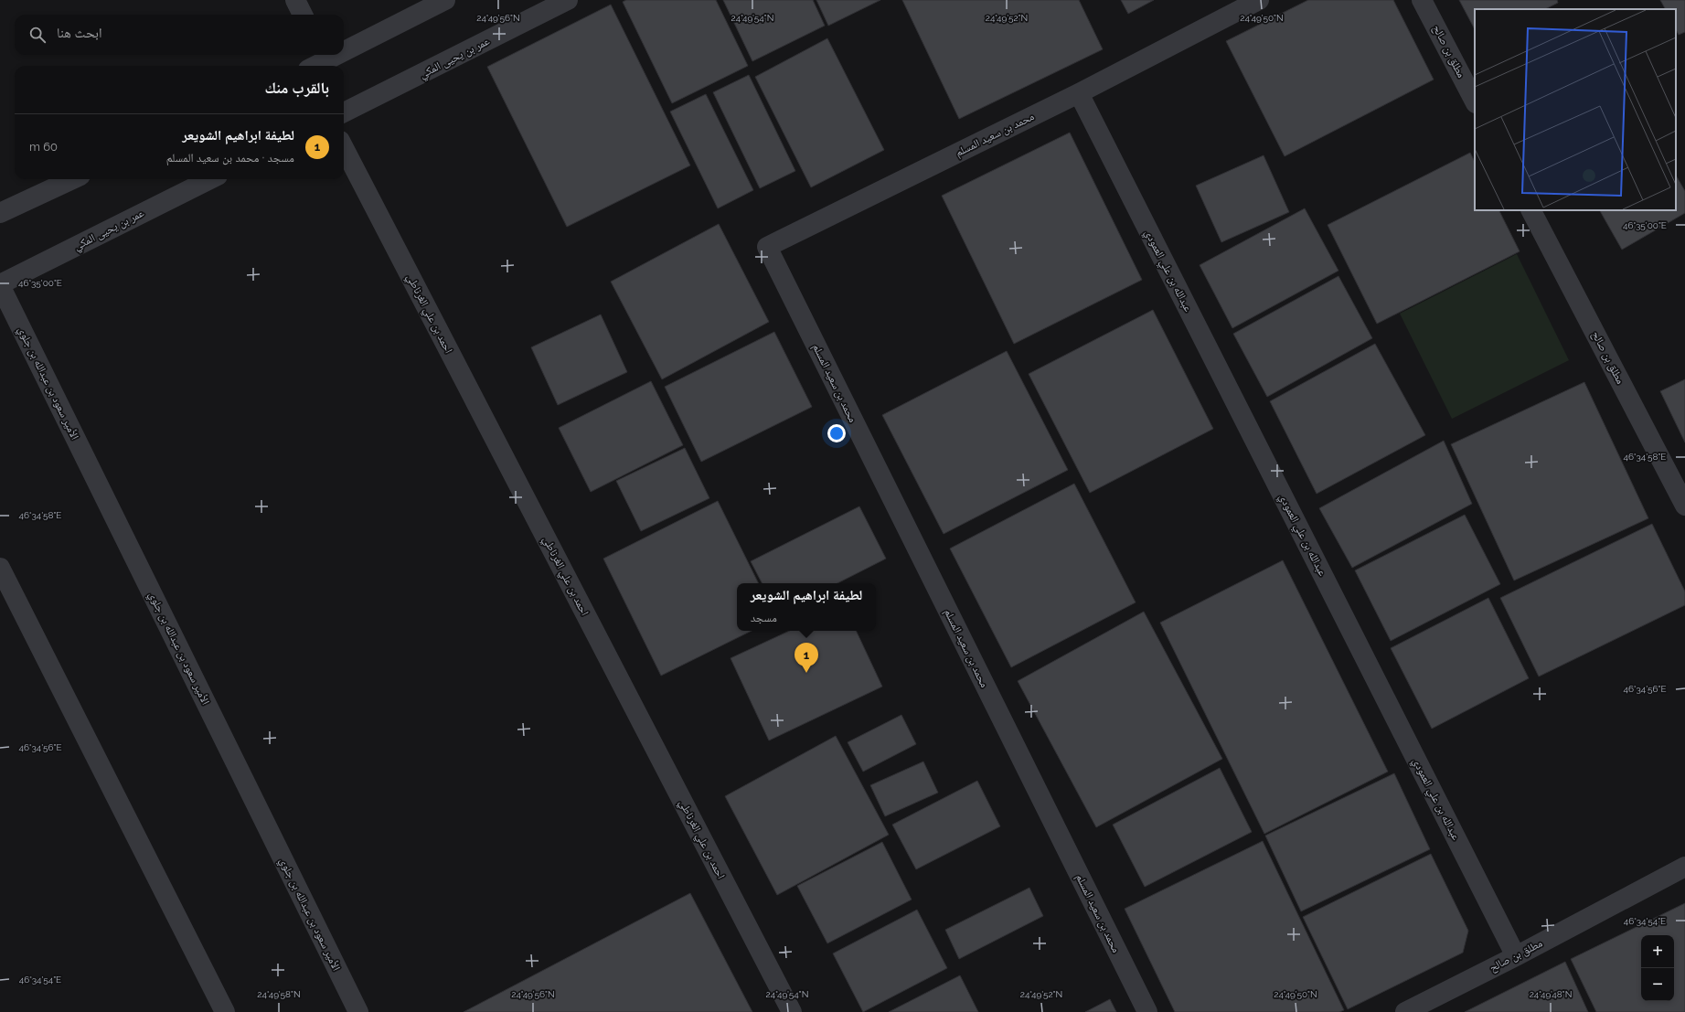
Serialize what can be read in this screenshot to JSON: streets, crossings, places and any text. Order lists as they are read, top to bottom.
{
  "streets": {
    "street": [
      "مطلق بن صالح",
      "عمر بن يحيى المكي",
      "محمد بن سعيد المسلم",
      "عبدالله بن علي العمودي",
      "احمد بن علي الغرناطي",
      "الأمير سعود بن عبدالله بن جلوي"
    ]
  },
  "crossings": [
    ["مطلق بن صالح", "عبدالله بن علي العمودي"],
    ["عمر بن يحيى المكي", "الأمير سعود بن عبدالله بن جلوي"],
    ["محمد بن سعيد المسلم", "عبدالله بن علي العمودي"]
  ],
  "page": {
    "search": "ابحث هنا",
    "heading": "بالقرب منك",
    "list": [
      {
        "mark": "1",
        "name": "لطيفة ابراهيم الشويعر",
        "note": "مسجد · محمد بن سعيد المسلم",
        "value": "60 m"
      }
    ],
    "popup": ["لطيفة ابراهيم الشويعر", "مسجد"],
    "pins": "1",
    "map_buttons": ["+", "−"]
  },
  "coordinates": [
    "24°49'56\"N",
    "24°49'54\"N",
    "24°49'52\"N",
    "24°49'50\"N",
    "46°35'00\"E",
    "46°34'58\"E",
    "46°34'56\"E",
    "46°34'54\"E",
    "24°49'58\"N",
    "24°49'48\"N"
  ]
}
